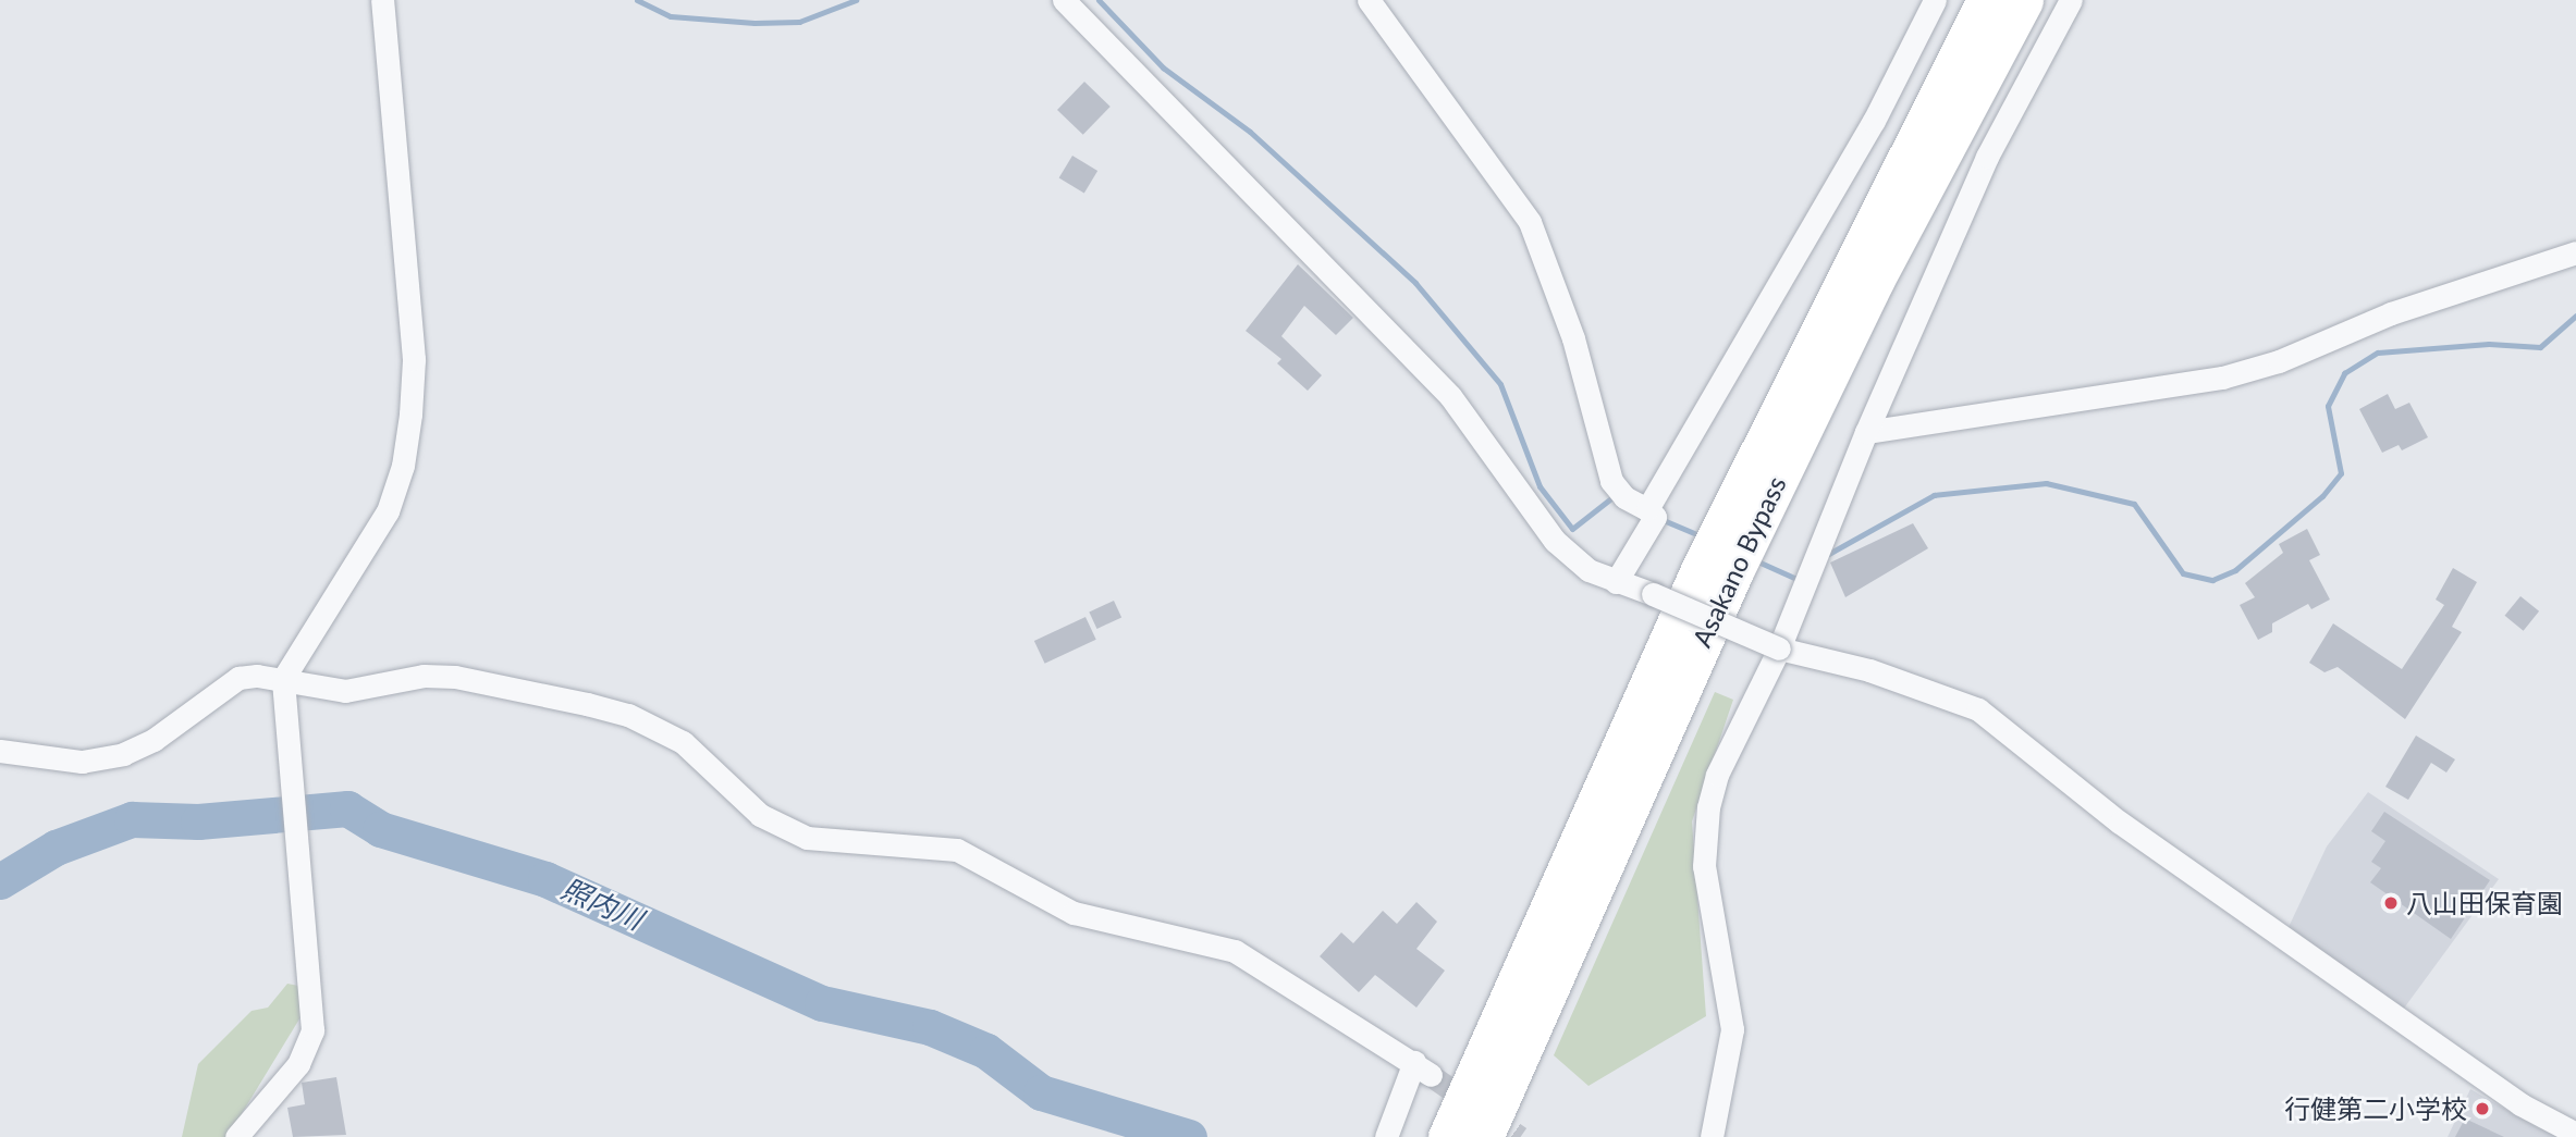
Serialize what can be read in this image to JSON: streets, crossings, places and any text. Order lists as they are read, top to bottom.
{
  "streets": {
    "highway": ["Asakano Bypass"]
  },
  "water": ["照内川"],
  "places": ["八山田保育園", "行健第二小学校"]
}
